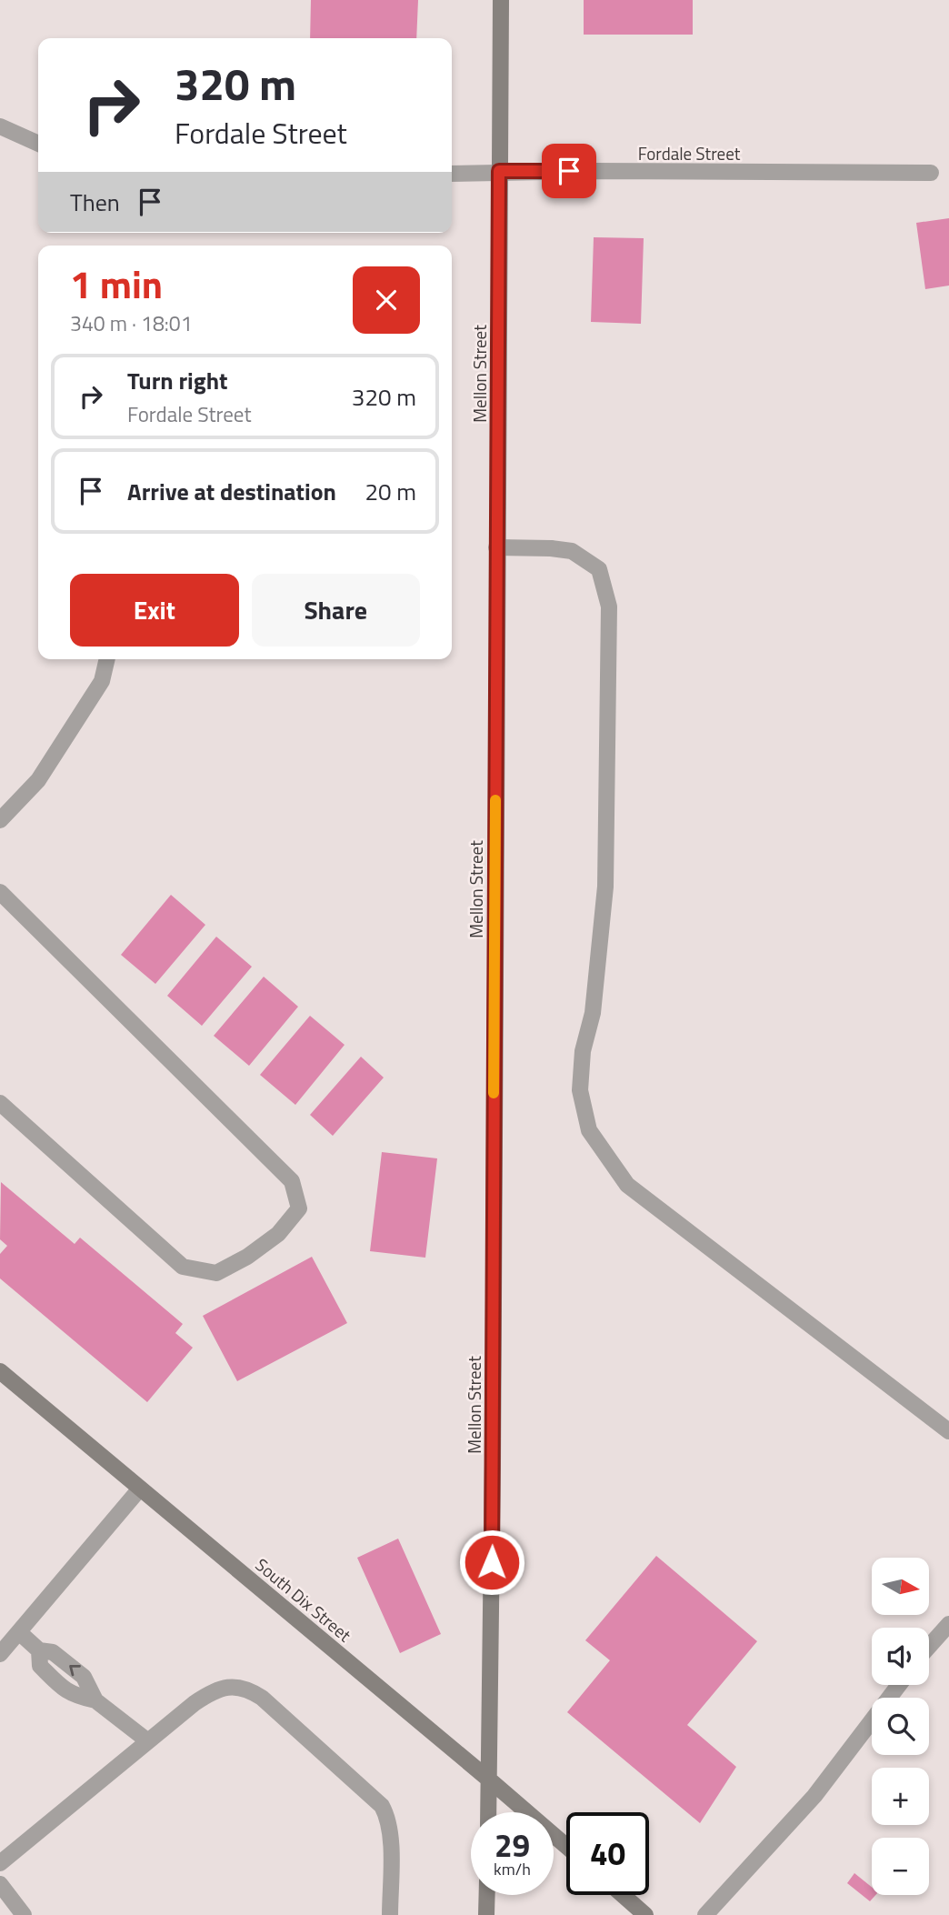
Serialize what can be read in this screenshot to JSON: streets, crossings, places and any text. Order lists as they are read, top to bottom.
{
  "streets": {
    "street": ["Fordale Street", "Mellon Street", "South Dix Street"]
  },
  "crossings": [
    ["Fordale Street", "Mellon Street"],
    ["Mellon Street", "South Dix Street"]
  ],
  "north": "right",
  "page": {
    "turn": ["320 m", "Fordale Street"],
    "then": "Then",
    "heading": ["1 min", "340 m · 18:01"],
    "list": [
      {
        "name": "Turn right",
        "note": "Fordale Street",
        "value": "320 m"
      },
      {
        "name": "Arrive at destination",
        "value": "20 m"
      }
    ],
    "buttons": ["Exit", "Share"],
    "map_buttons": ["+", "−"],
    "speed": "29 km/h",
    "limit": "40"
  }
}
